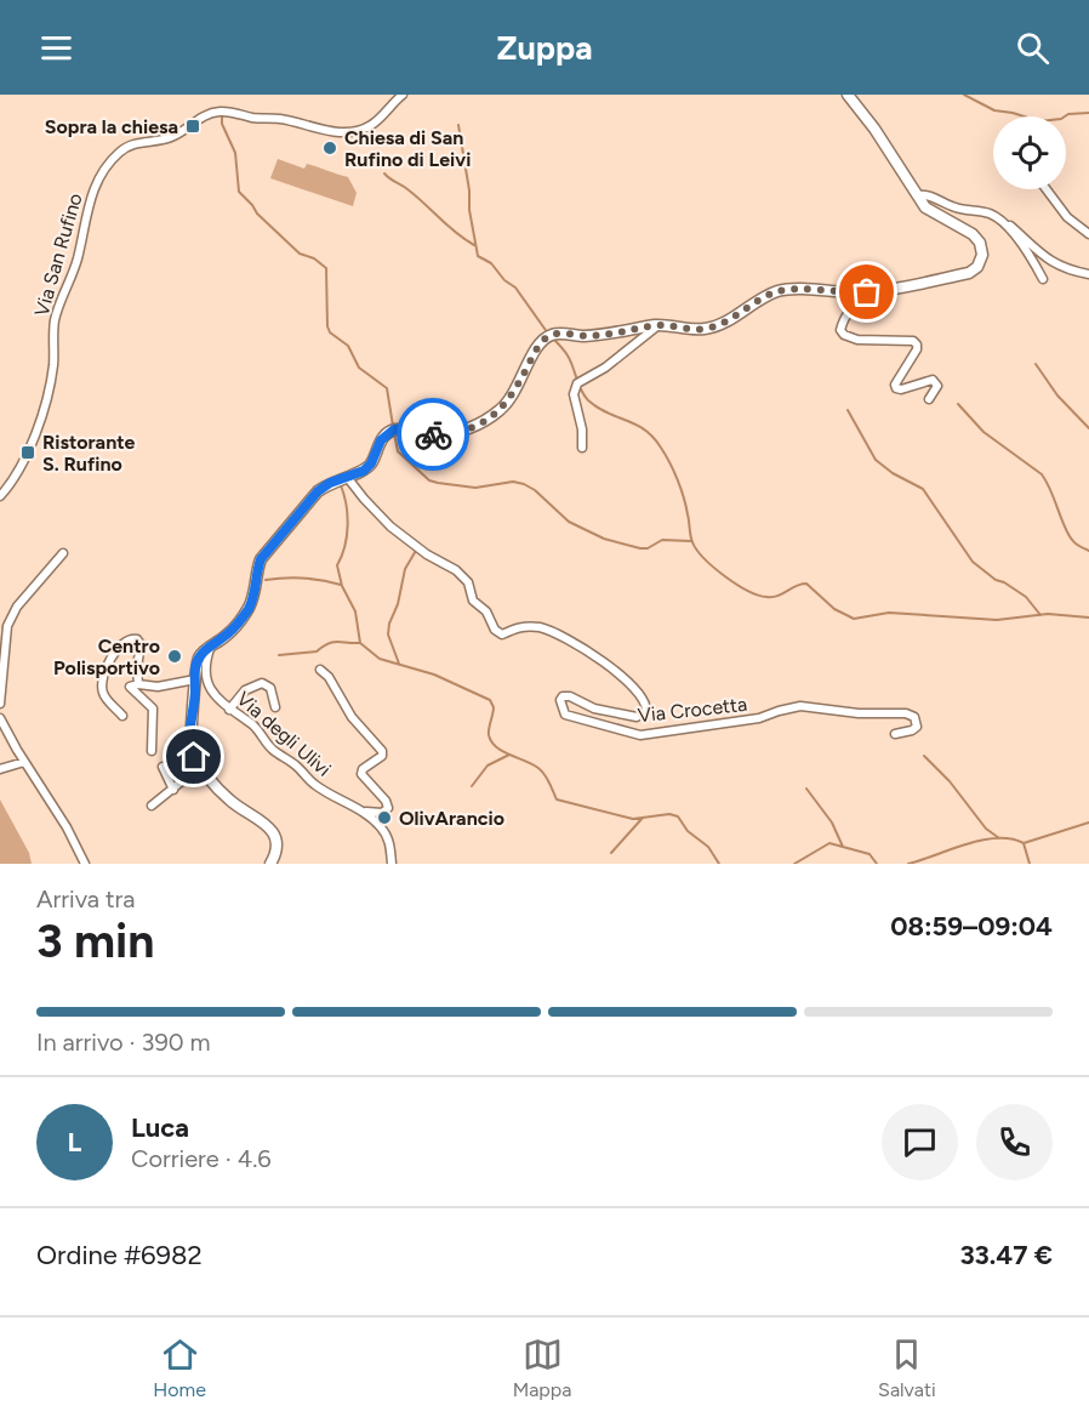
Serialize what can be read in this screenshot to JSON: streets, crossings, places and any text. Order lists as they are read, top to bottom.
{
  "streets": {
    "street": ["Via San Rufino", "Via Crocetta", "Via degli Ulivi"]
  },
  "places": {
    "transit": ["Sopra la chiesa", "Ristorante S. Rufino"],
    "other": ["Chiesa di San Rufino di Leivi", "Centro Polisportivo", "OlivArancio"]
  },
  "page": {
    "header": "Zuppa",
    "heading": ["3 min", "Arriva tra", "08:59–09:04"],
    "panel": [
      "Luca",
      "Corriere · 4.6",
      "Ordine #6982",
      "33.47 €"
    ],
    "bar": "In arrivo · 390 m",
    "round": "L",
    "tabs": ["Home", "Mappa", "Salvati"]
  }
}
